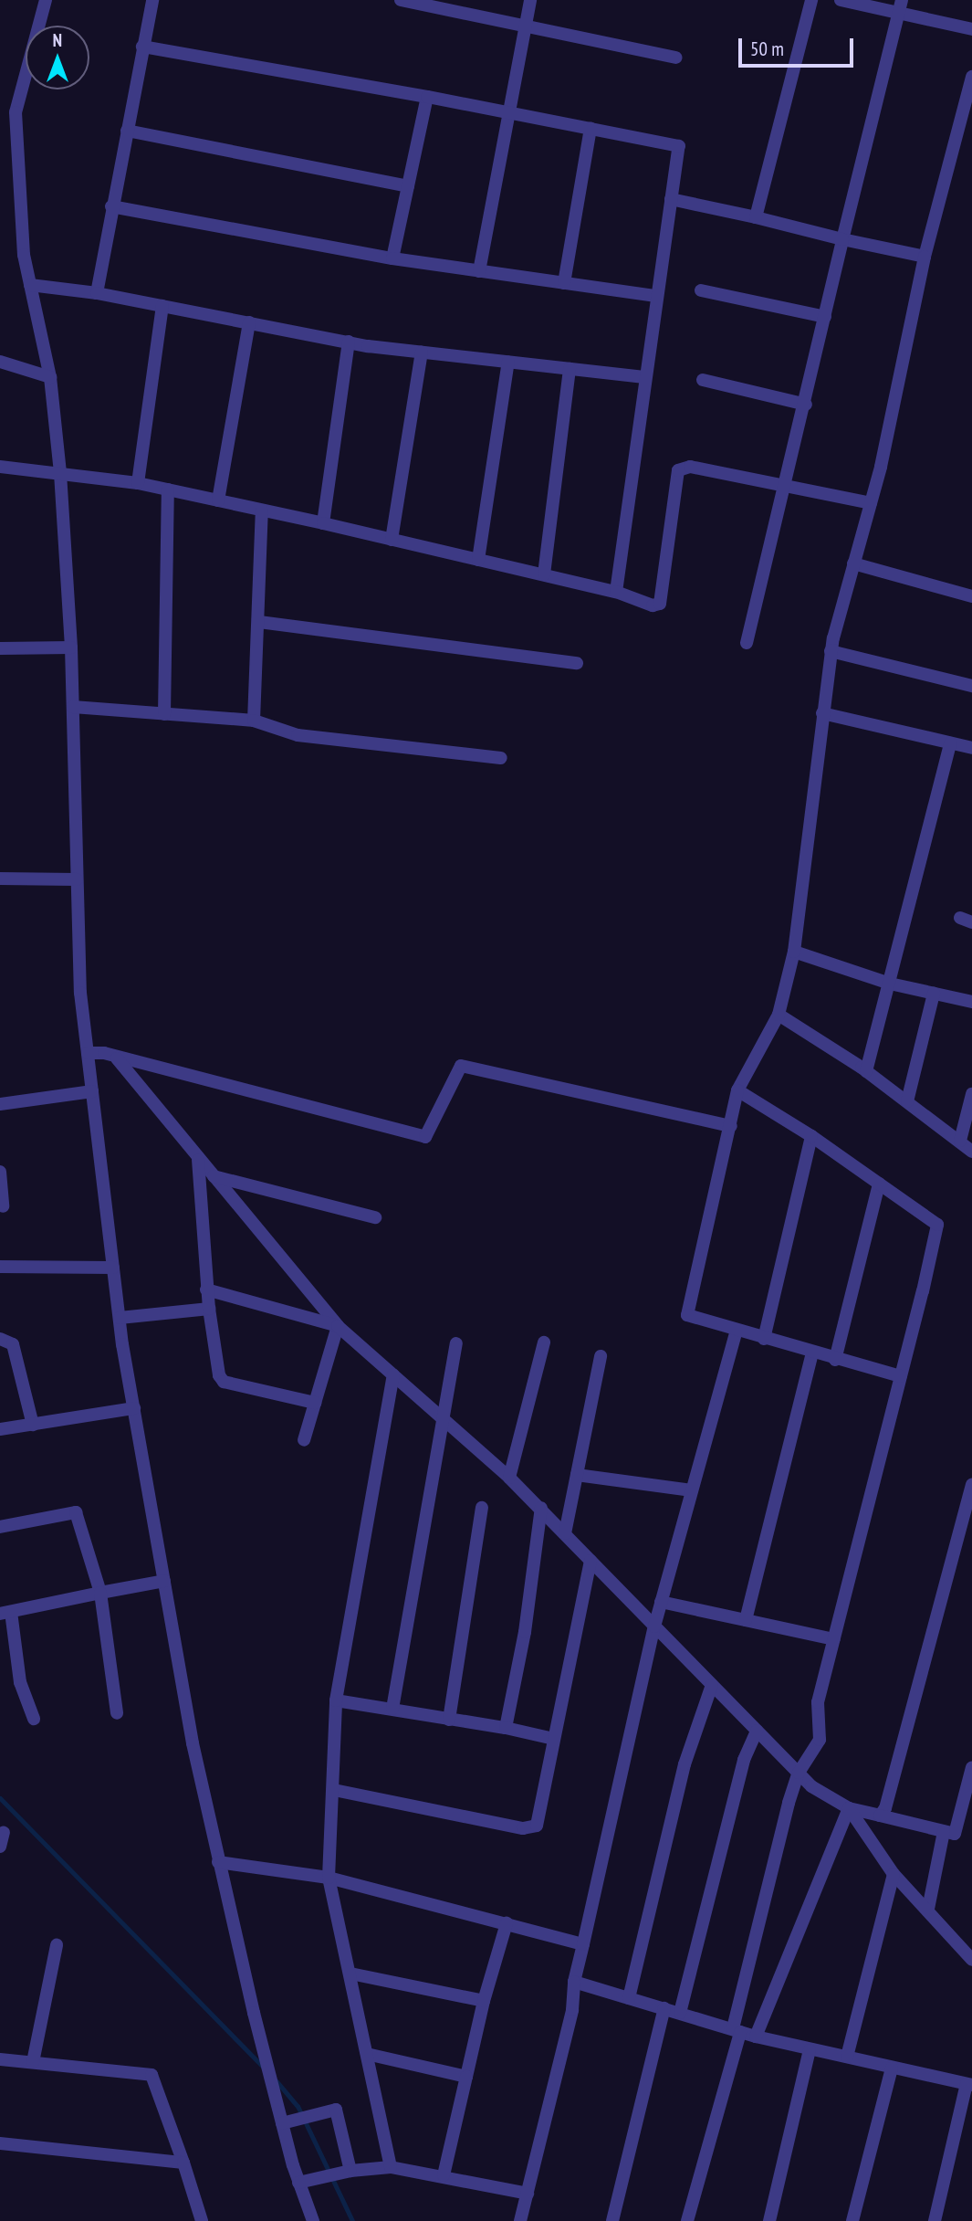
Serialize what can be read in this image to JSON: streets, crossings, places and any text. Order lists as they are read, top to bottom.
{
  "scale_bar": "50 m",
  "north": "top"
}
